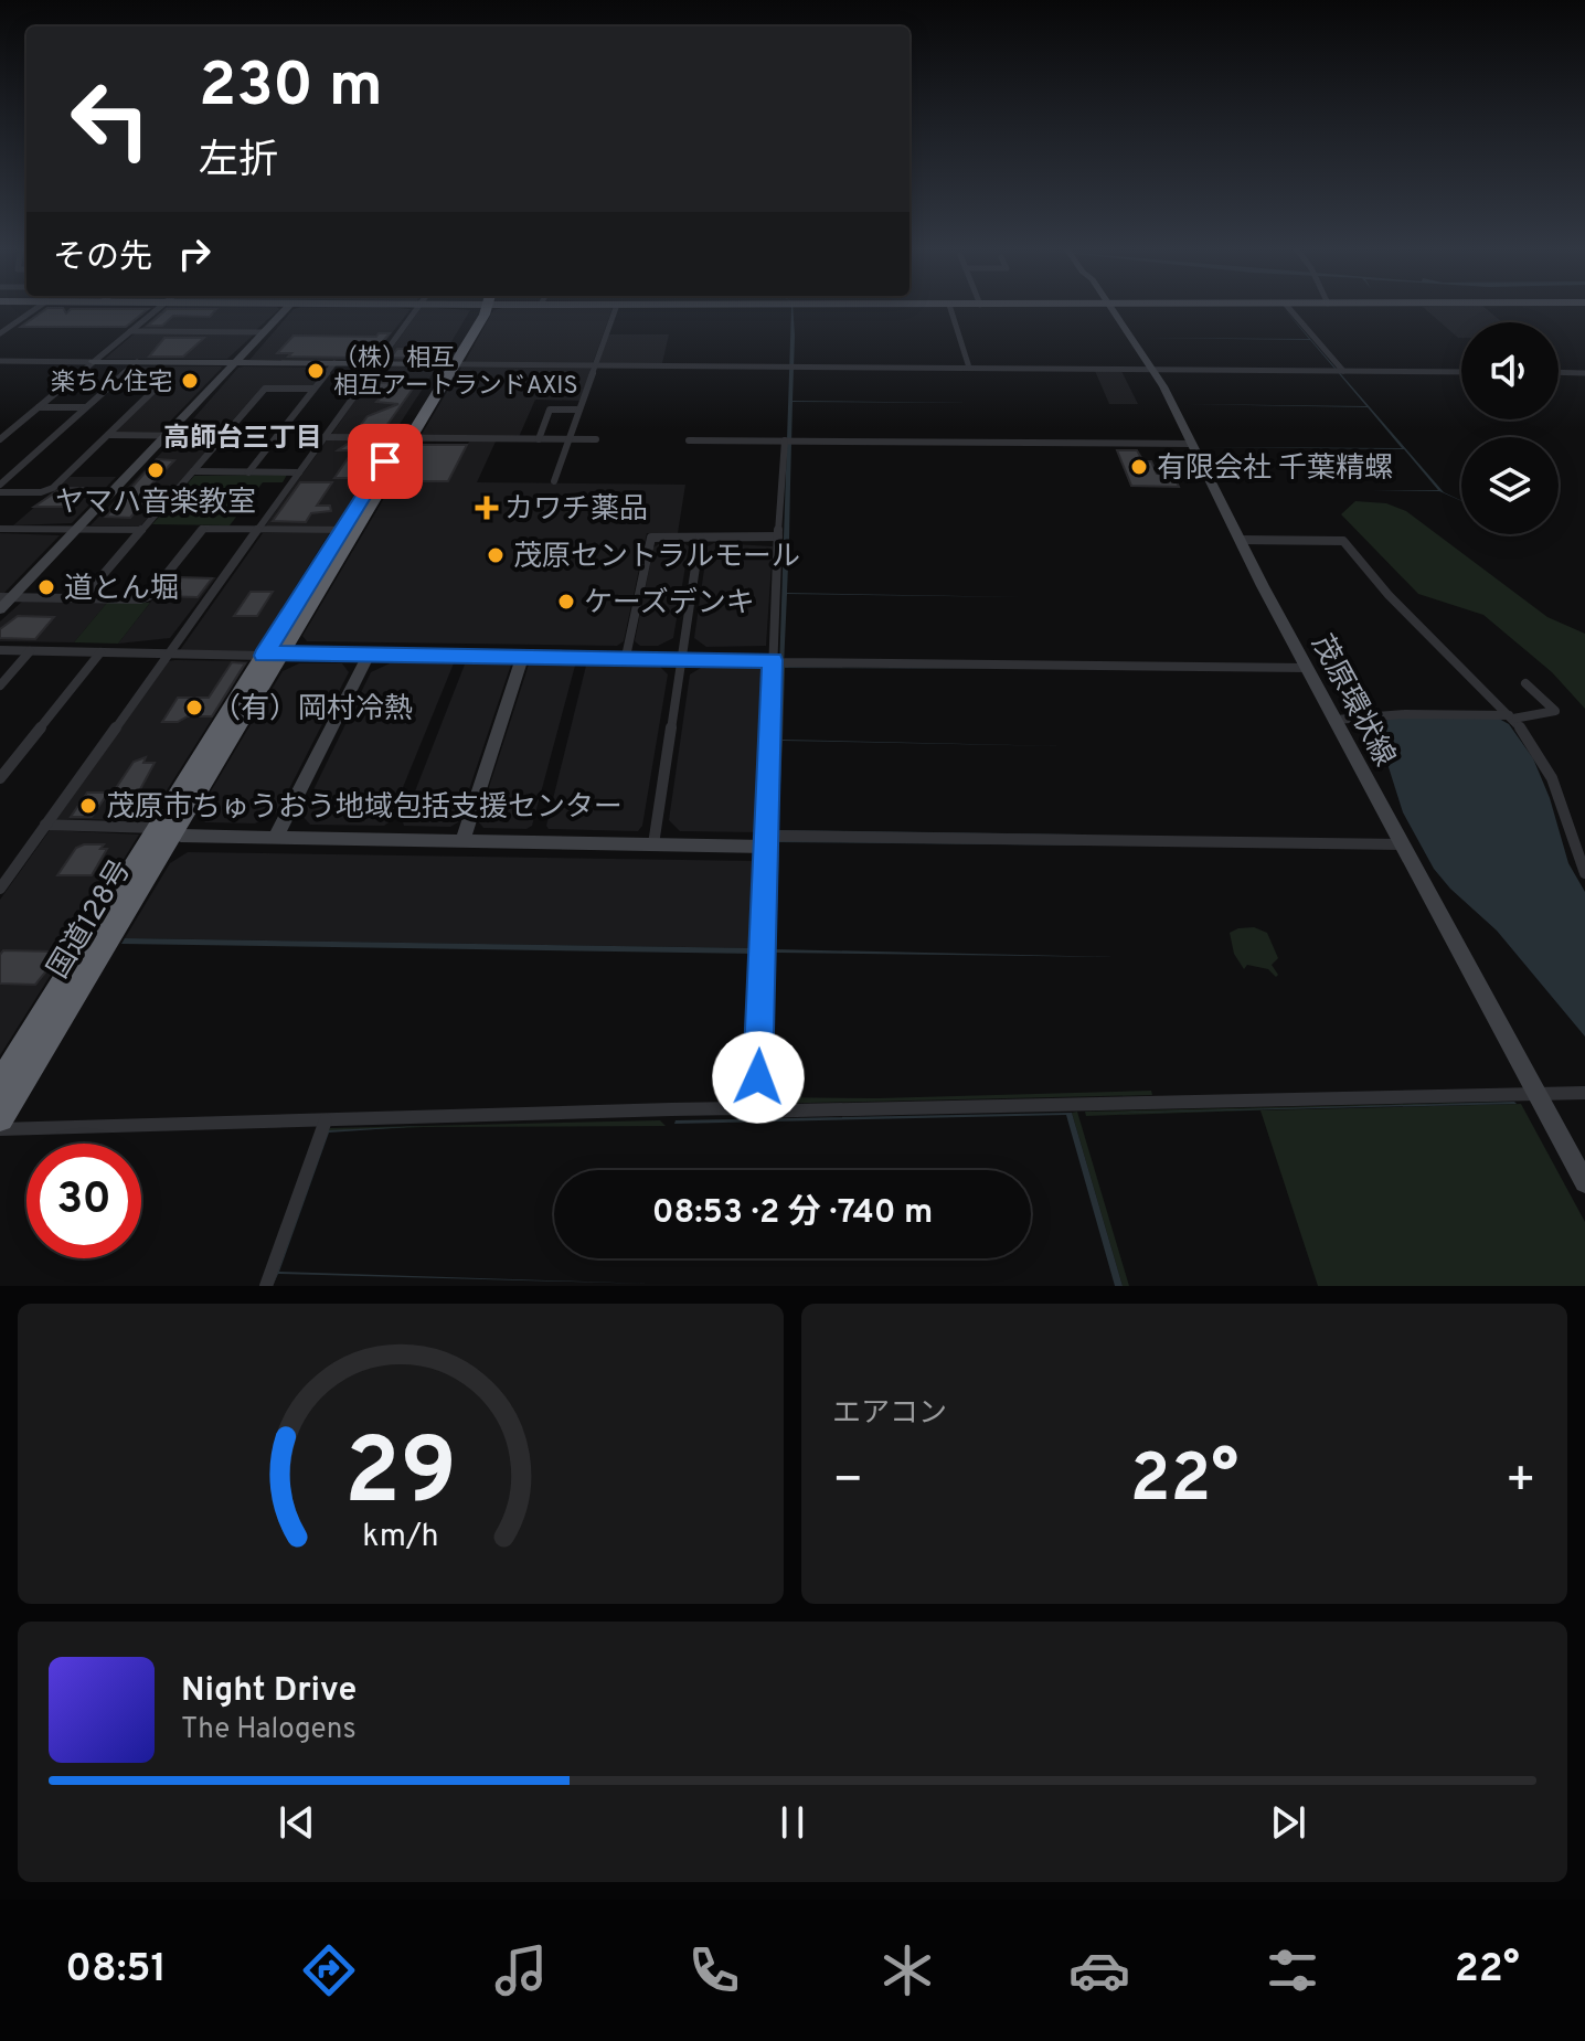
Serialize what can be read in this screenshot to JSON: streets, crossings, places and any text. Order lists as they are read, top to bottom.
{
  "streets": {
    "highway": ["国道128号"],
    "street": ["茂原環状線"]
  },
  "districts": ["高師台三丁目"],
  "places": {
    "other": [
      "（株）相互 相互アートランドAXIS",
      "楽ちん住宅",
      "有限会社 千葉精螺",
      "ヤマハ音楽教室",
      "茂原セントラルモール",
      "道とん堀",
      "ケーズデンキ",
      "（有）岡村冷熱",
      "茂原市ちゅうおう地域包括支援センター"
    ],
    "health": ["カワチ薬品"]
  },
  "page": {
    "turn": ["230 m", "左折"],
    "then": "その先",
    "limit": "30",
    "trip": "08:53 · 2 分 · 740 m",
    "tile": "エアコン",
    "heat": ["−", "22°", "+"],
    "song": ["Night Drive", "The Halogens"],
    "tabs": ["08:51", "22°"],
    "gauge": ["29", "km/h"]
  }
}
